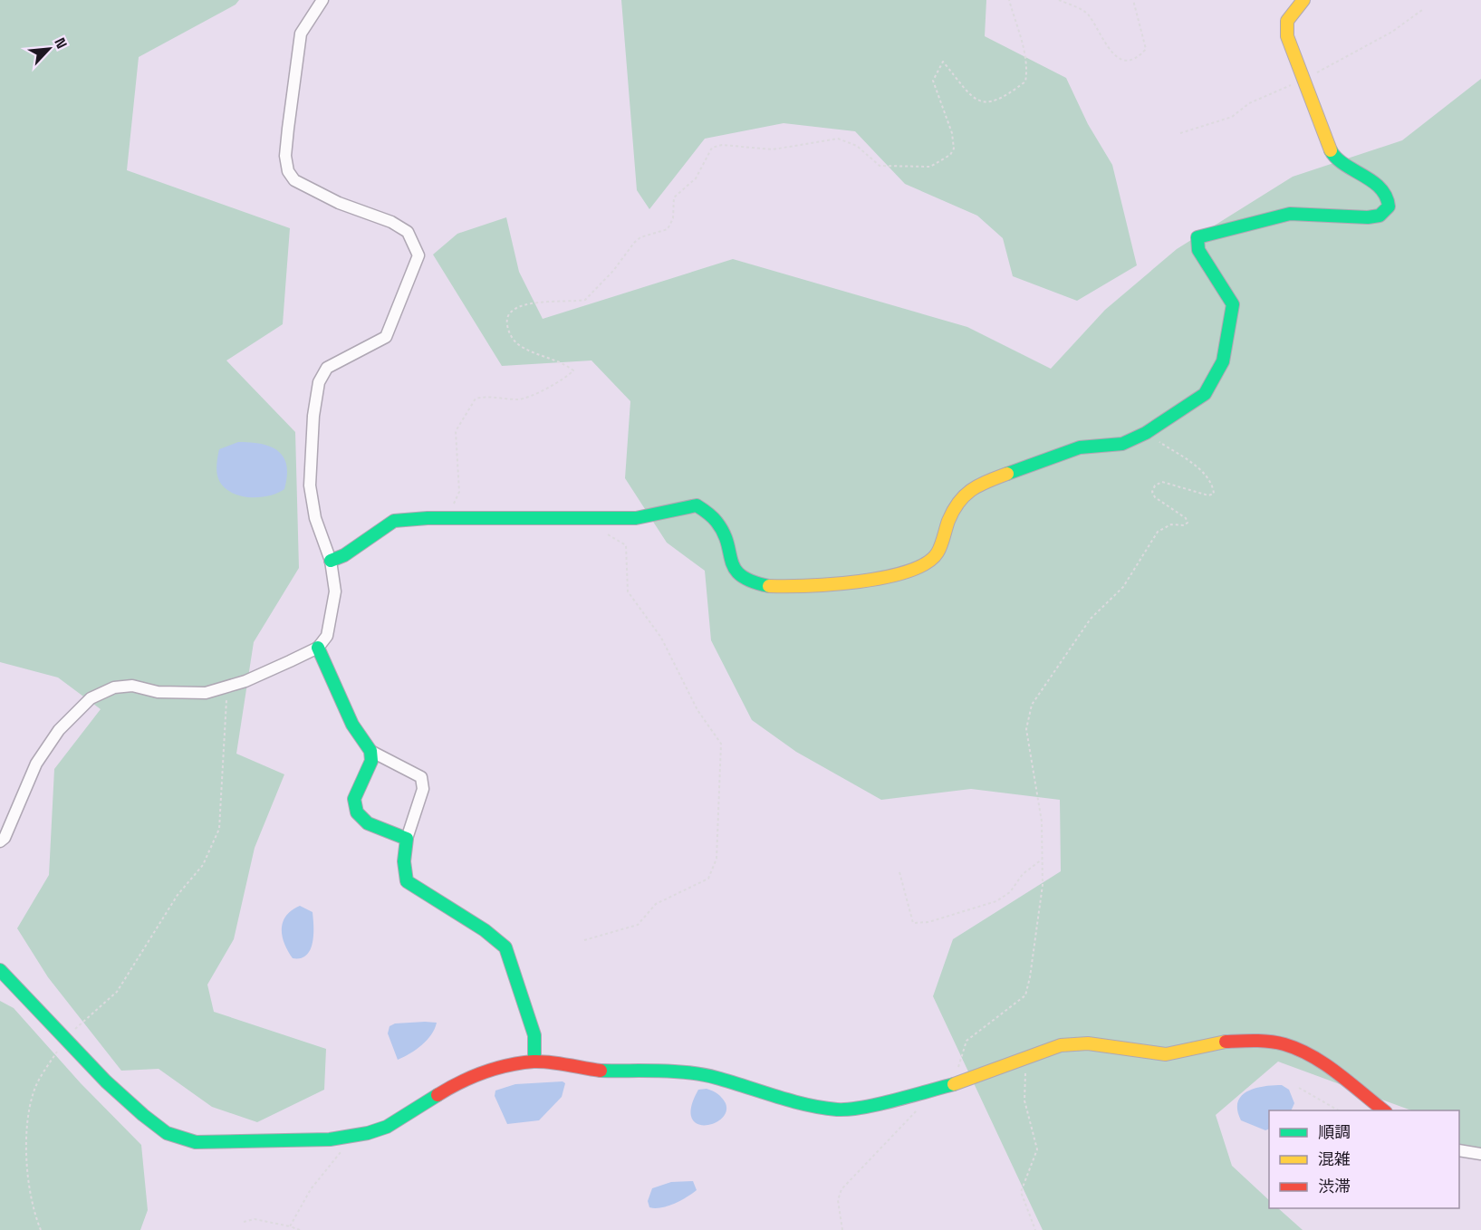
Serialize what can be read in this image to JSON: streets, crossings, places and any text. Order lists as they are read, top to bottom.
{
  "legend": ["順調", "混雑", "渋滞"],
  "north": "top right"
}
